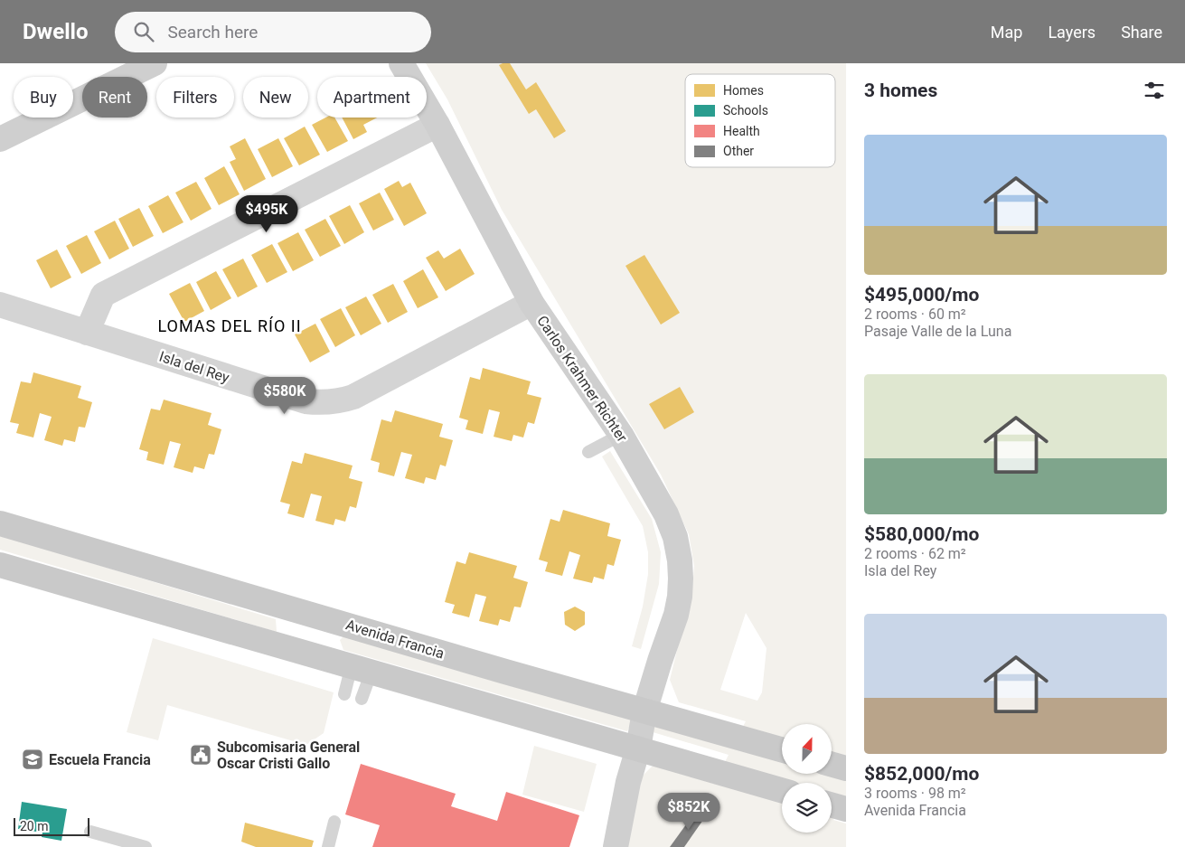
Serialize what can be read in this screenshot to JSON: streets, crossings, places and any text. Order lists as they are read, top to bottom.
{
  "streets": {
    "main road": ["Avenida Francia"],
    "street": ["Isla del Rey", "Carlos Krahmer Richter"]
  },
  "crossings": [
    ["Isla del Rey", "Carlos Krahmer Richter"],
    ["Carlos Krahmer Richter", "Avenida Francia"]
  ],
  "districts": ["LOMAS DEL RÍO II"],
  "places": {
    "public building": ["Subcomisaria General Oscar Cristi Gallo"],
    "school or university": ["Escuela Francia"]
  },
  "legend": [
    "Homes",
    "Schools",
    "Health",
    "Other"
  ],
  "scale_bar": "20 m",
  "north": "top",
  "page": {
    "header": "Dwello",
    "search": "Search here",
    "nav": ["Map", "Layers", "Share"],
    "heading": "3 homes",
    "chip": [
      "Buy",
      "Rent",
      "Filters",
      "New",
      "Apartment"
    ],
    "list": [
      {
        "name": "$495,000/mo",
        "note": "2 rooms · 60 m² · Pasaje Valle de la Luna"
      },
      {
        "name": "$580,000/mo",
        "note": "2 rooms · 62 m² · Isla del Rey"
      },
      {
        "name": "$852,000/mo",
        "note": "3 rooms · 98 m² · Avenida Francia"
      }
    ],
    "price": ["$495K", "$580K", "$852K"],
    "scale": "20 m"
  }
}
